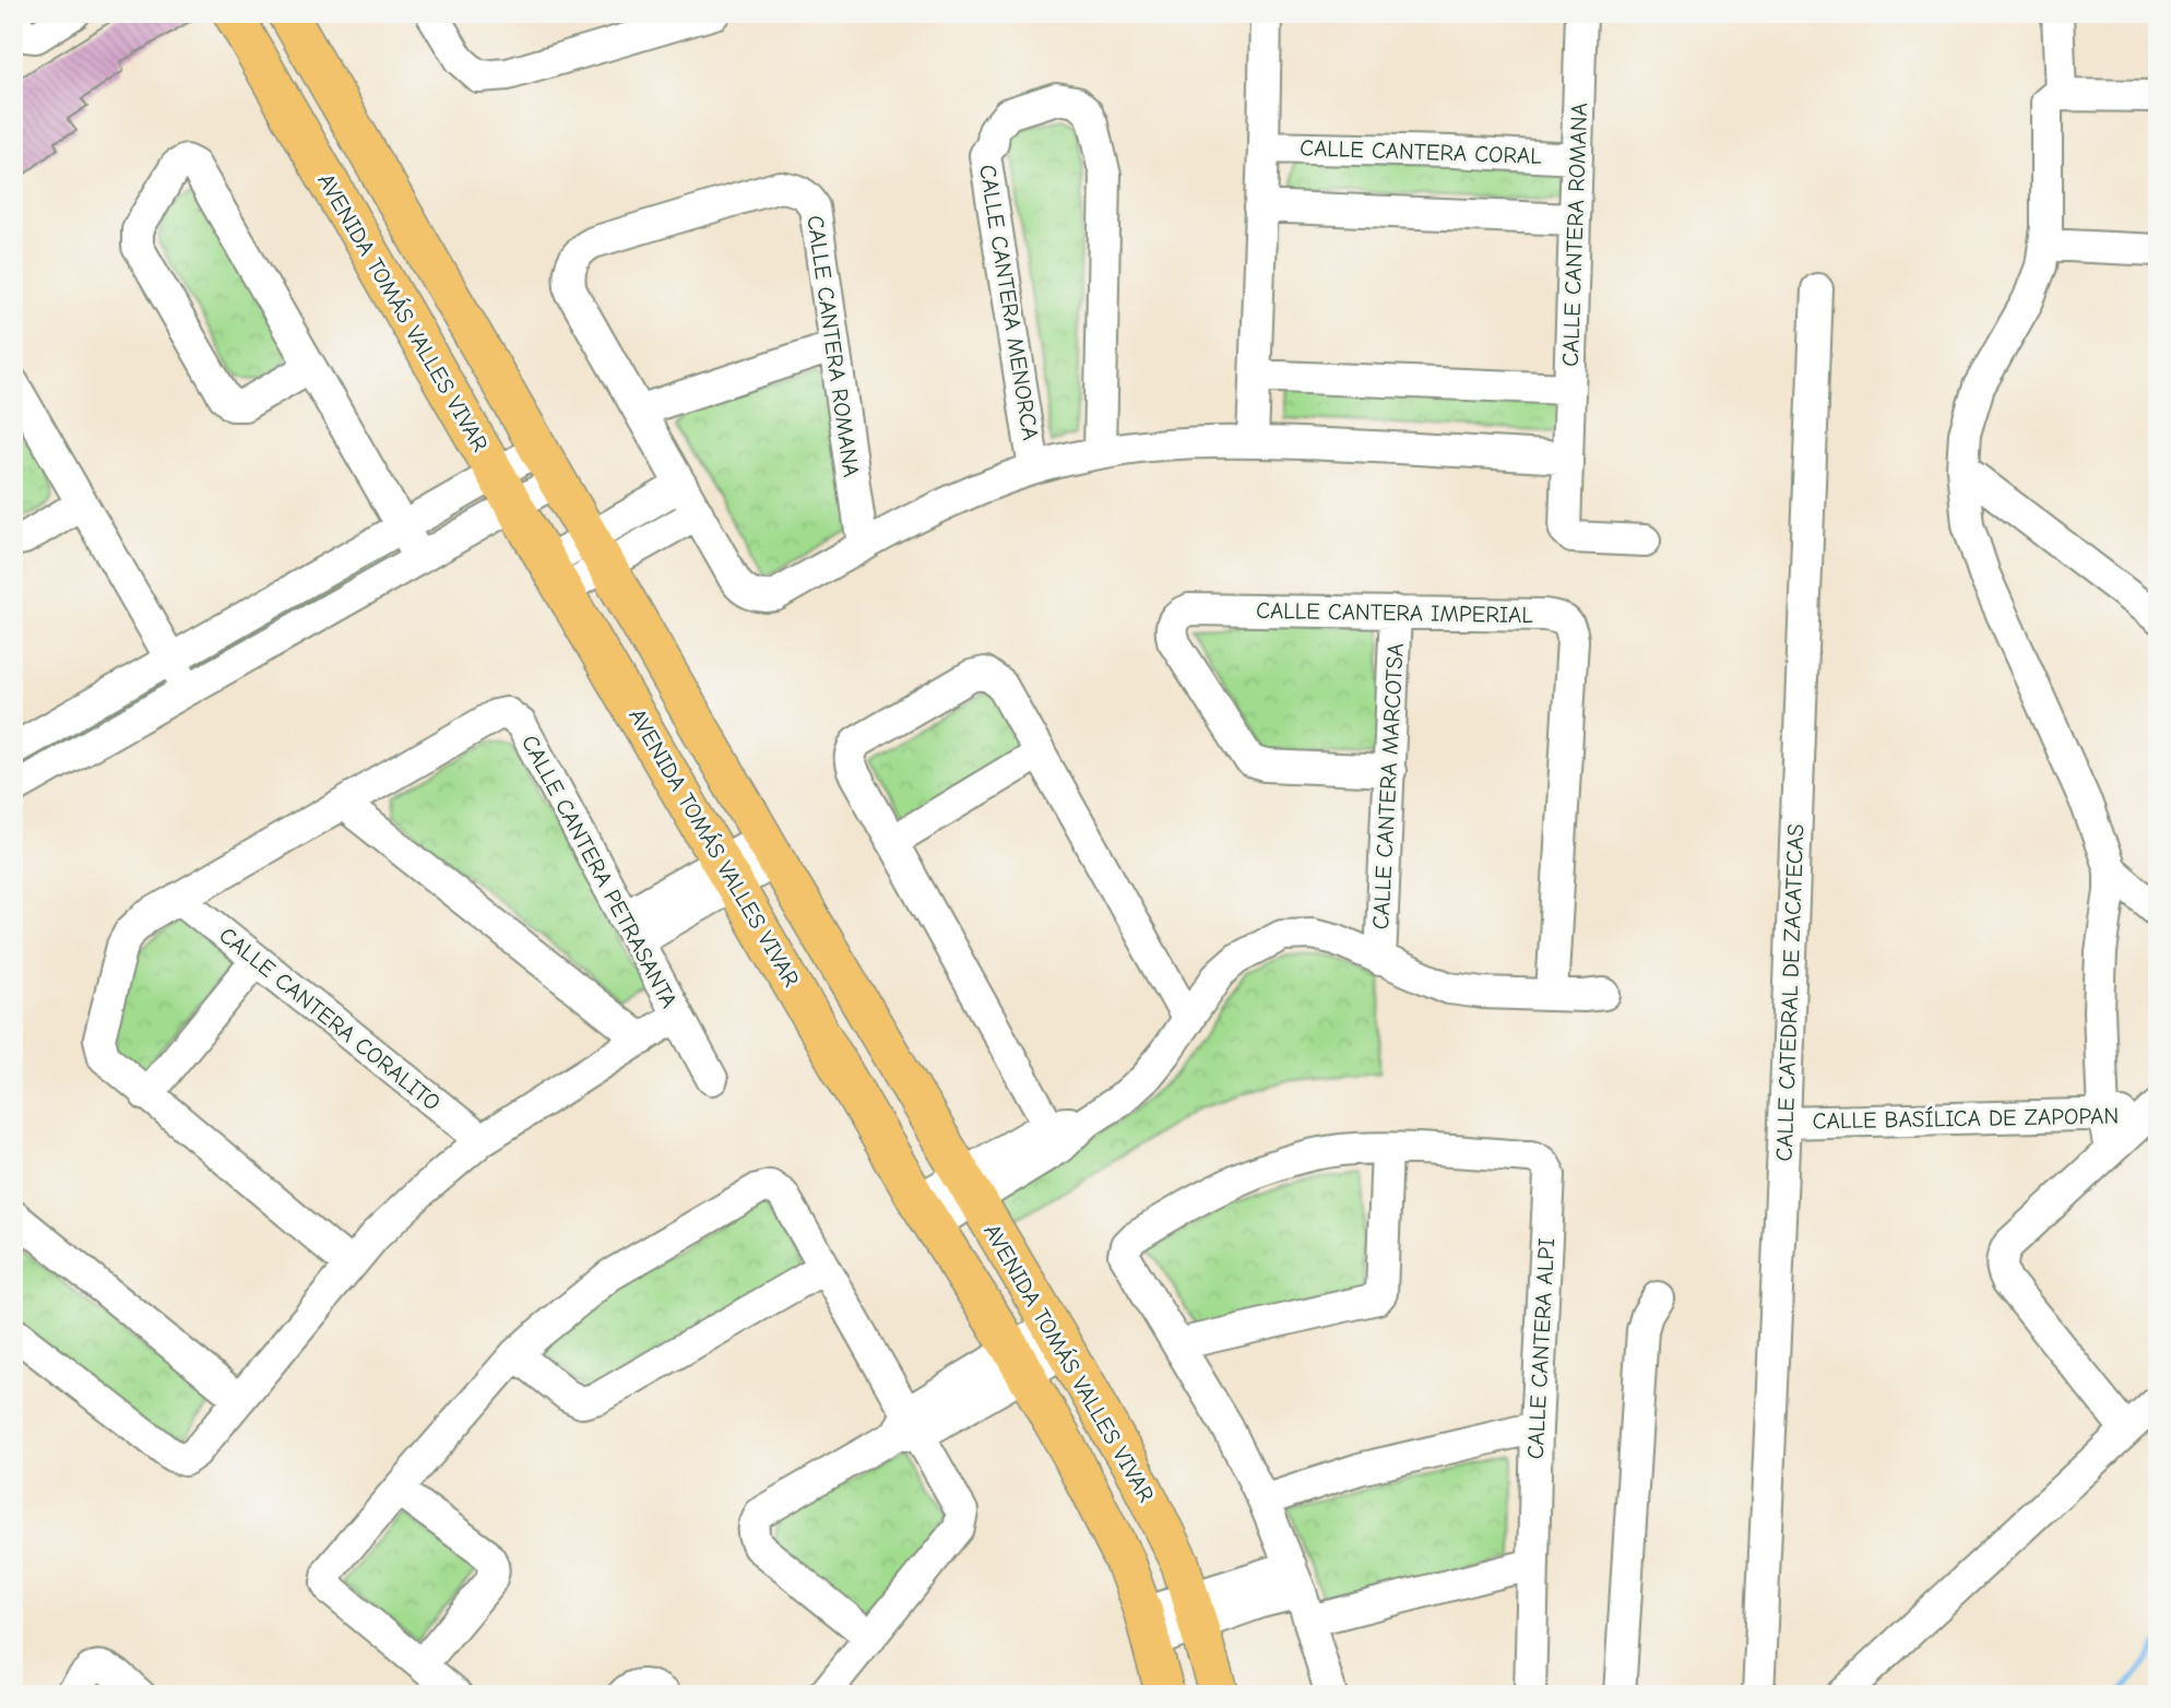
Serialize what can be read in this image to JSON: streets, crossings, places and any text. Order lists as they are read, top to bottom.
{
  "streets": {
    "main road": ["AVENIDA TOMÁS VALLES VIVAR"],
    "street": [
      "CALLE CANTERA CORAL",
      "CALLE CANTERA ROMANA",
      "CALLE CANTERA MENORCA",
      "CALLE CANTERA IMPERIAL",
      "CALLE CANTERA MARCOTSA",
      "CALLE CANTERA PETRASANTA",
      "CALLE CATEDRAL DE ZACATECAS",
      "CALLE CANTERA CORALITO",
      "CALLE BASÍLICA DE ZAPOPAN",
      "CALLE CANTERA ALPI"
    ]
  },
  "crossings": [
    ["CALLE CANTERA CORAL", "CALLE CANTERA ROMANA"],
    ["CALLE CANTERA ROMANA", "CALLE CANTERA MENORCA"],
    ["CALLE CANTERA IMPERIAL", "CALLE CANTERA MARCOTSA"],
    ["CALLE CANTERA PETRASANTA", "CALLE CANTERA CORALITO"],
    ["CALLE CATEDRAL DE ZACATECAS", "CALLE BASÍLICA DE ZAPOPAN"]
  ]
}
